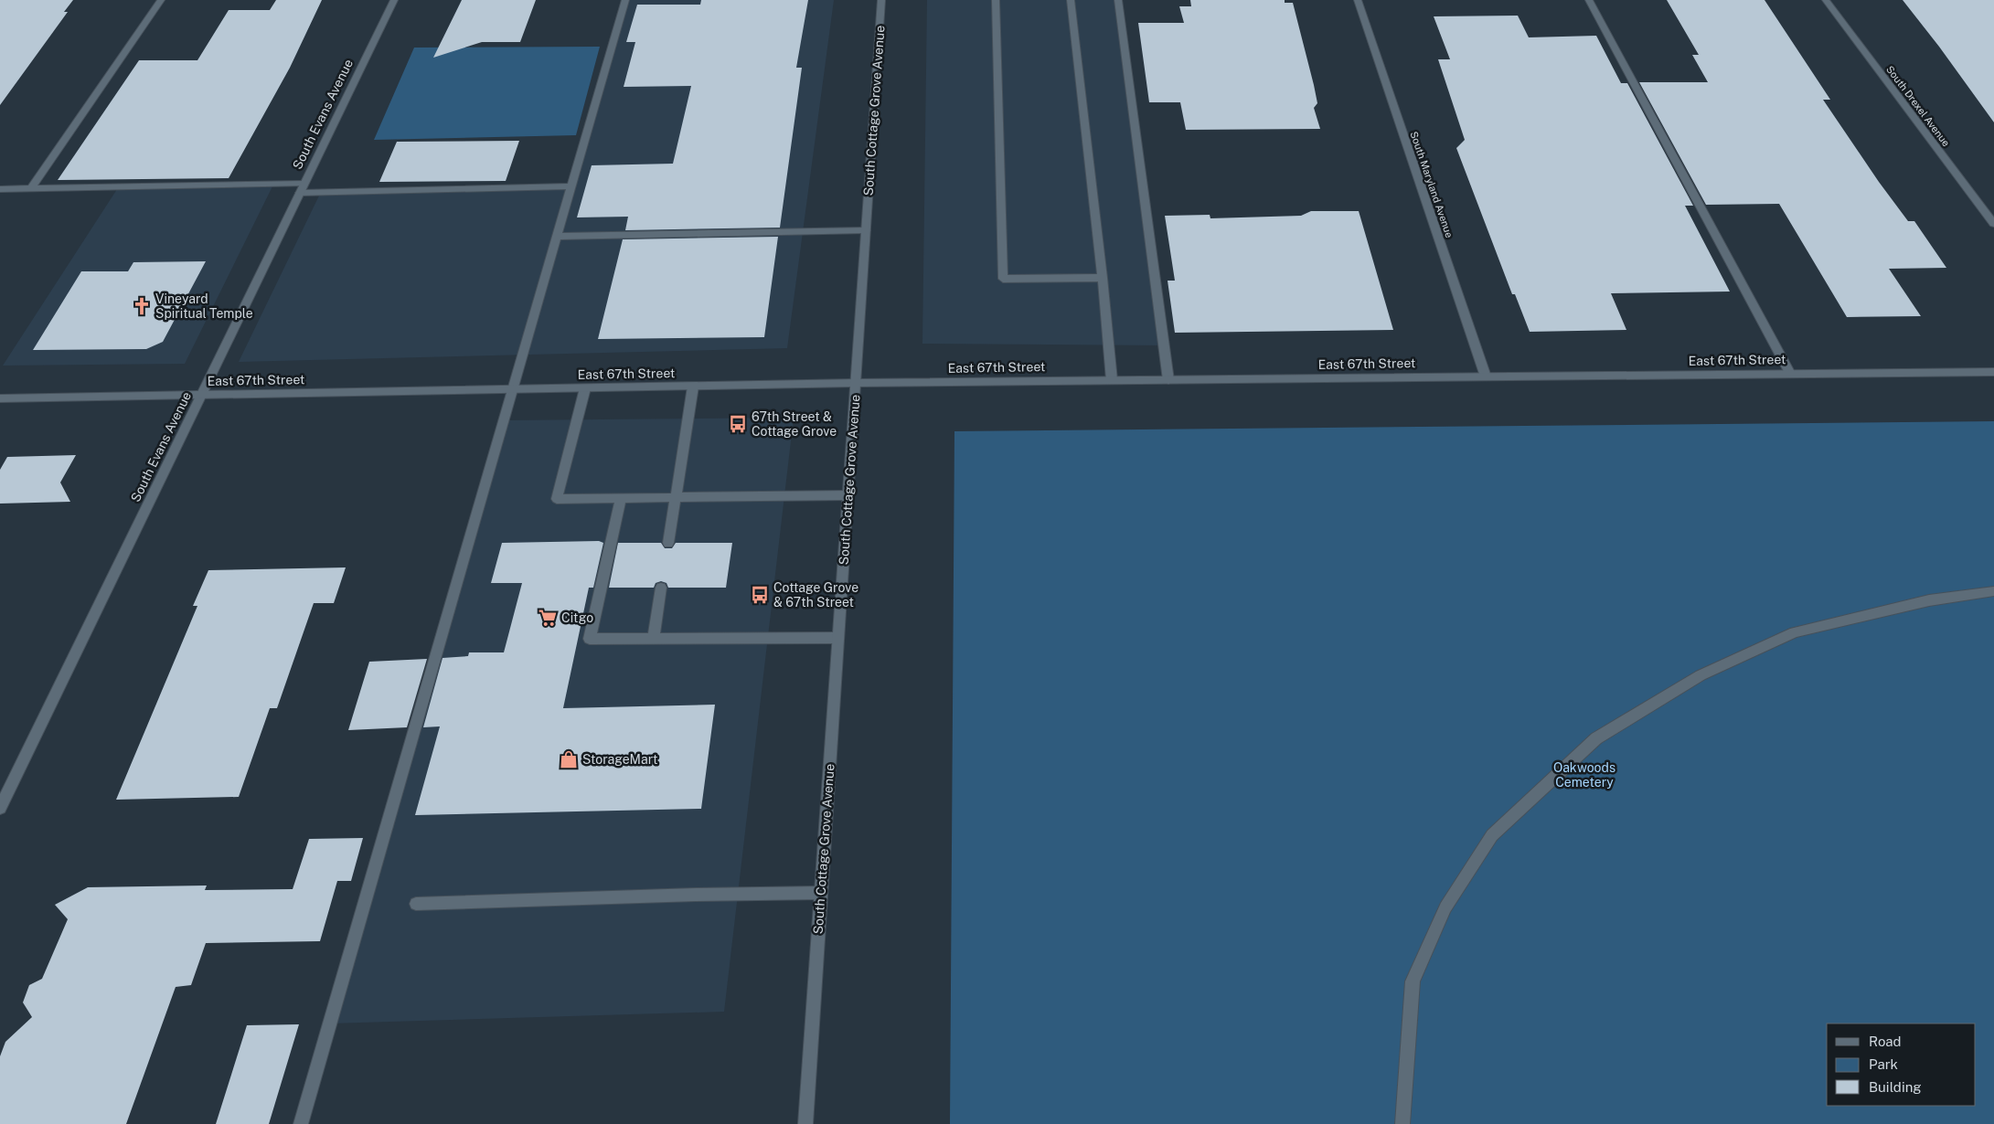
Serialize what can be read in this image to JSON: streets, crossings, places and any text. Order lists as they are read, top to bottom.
{
  "streets": {
    "street": [
      "South Drexel Avenue",
      "South Cottage Grove Avenue",
      "South Evans Avenue",
      "South Maryland Avenue",
      "East 67th Street"
    ]
  },
  "crossings": [
    ["South Cottage Grove Avenue", "East 67th Street"],
    ["South Evans Avenue", "East 67th Street"],
    ["South Maryland Avenue", "East 67th Street"]
  ],
  "parks": ["Oakwoods Cemetery"],
  "places": {
    "church": ["Vineyard Spiritual Temple"],
    "bus stop": ["67th Street & Cottage Grove", "Cottage Grove & 67th Street"],
    "supermarket": ["Citgo"],
    "shop": ["StorageMart"]
  },
  "legend": ["Road", "Park", "Building"]
}
